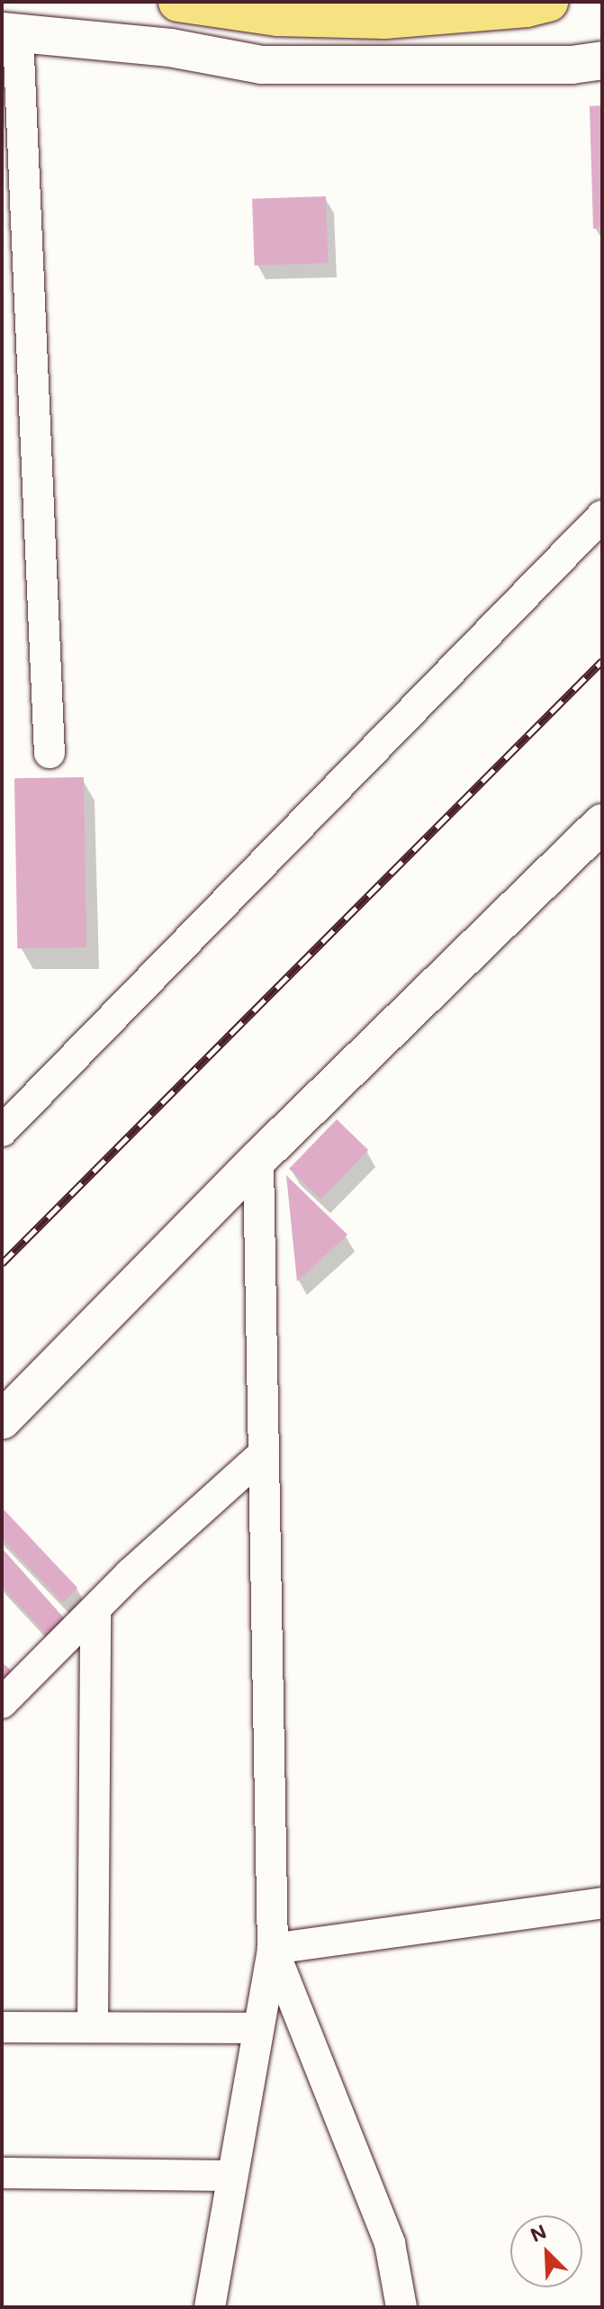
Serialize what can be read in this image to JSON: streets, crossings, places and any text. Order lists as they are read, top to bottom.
{
  "north": "top left"
}
